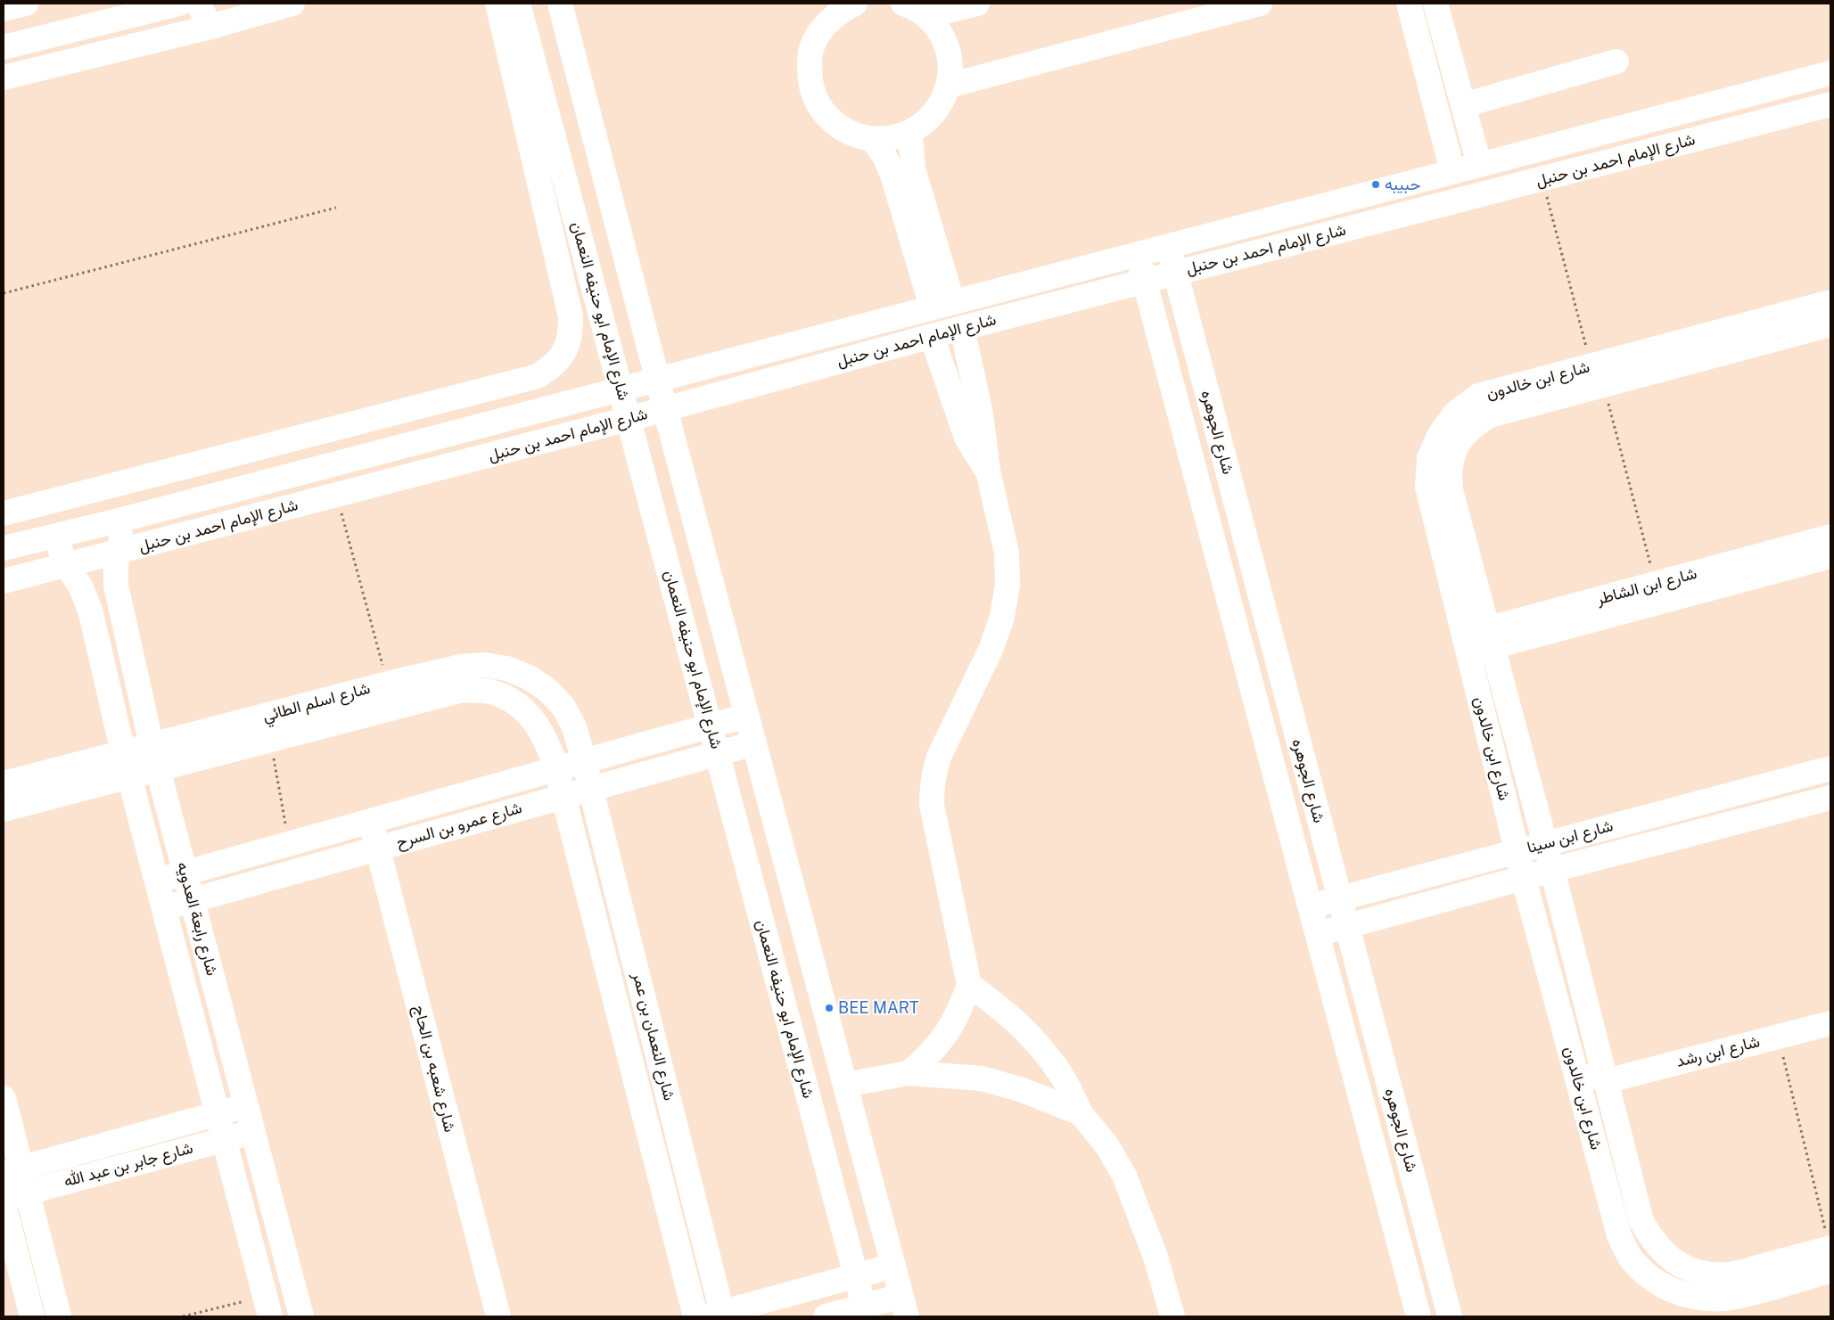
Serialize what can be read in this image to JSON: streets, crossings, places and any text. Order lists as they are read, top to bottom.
{
  "streets": {
    "street": [
      "شارع الإمام احمد بن حنبل",
      "شارع الإمام ابو حنيفه النعمان",
      "شارع ابن خالدون",
      "شارع الجوهره",
      "شارع ابن الشاطر",
      "شارع اسلم الطائي",
      "شارع عمرو بن السرح",
      "شارع ابن سينا",
      "شارع رابعة العدويه",
      "شارع النعمان بن عمر",
      "شارع ابن رشد",
      "شارع شعبه بن الحاج",
      "شارع جابر بن عبد الله"
    ]
  },
  "crossings": [
    ["شارع الإمام احمد بن حنبل", "شارع الإمام ابو حنيفه النعمان"],
    ["شارع الإمام احمد بن حنبل", "شارع الجوهره"],
    ["شارع الإمام احمد بن حنبل", "شارع رابعة العدويه"],
    ["شارع الإمام ابو حنيفه النعمان", "شارع عمرو بن السرح"],
    ["شارع ابن خالدون", "شارع ابن الشاطر"],
    ["شارع ابن خالدون", "شارع ابن سينا"],
    ["شارع ابن خالدون", "شارع ابن رشد"],
    ["شارع الجوهره", "شارع ابن سينا"],
    ["شارع اسلم الطائي", "شارع عمرو بن السرح"],
    ["شارع اسلم الطائي", "شارع رابعة العدويه"],
    ["شارع اسلم الطائي", "شارع النعمان بن عمر"],
    ["شارع عمرو بن السرح", "شارع رابعة العدويه"],
    ["شارع عمرو بن السرح", "شارع النعمان بن عمر"],
    ["شارع عمرو بن السرح", "شارع شعبه بن الحاج"],
    ["شارع رابعة العدويه", "شارع جابر بن عبد الله"]
  ],
  "places": ["حبيبه", "BEE MART"]
}
